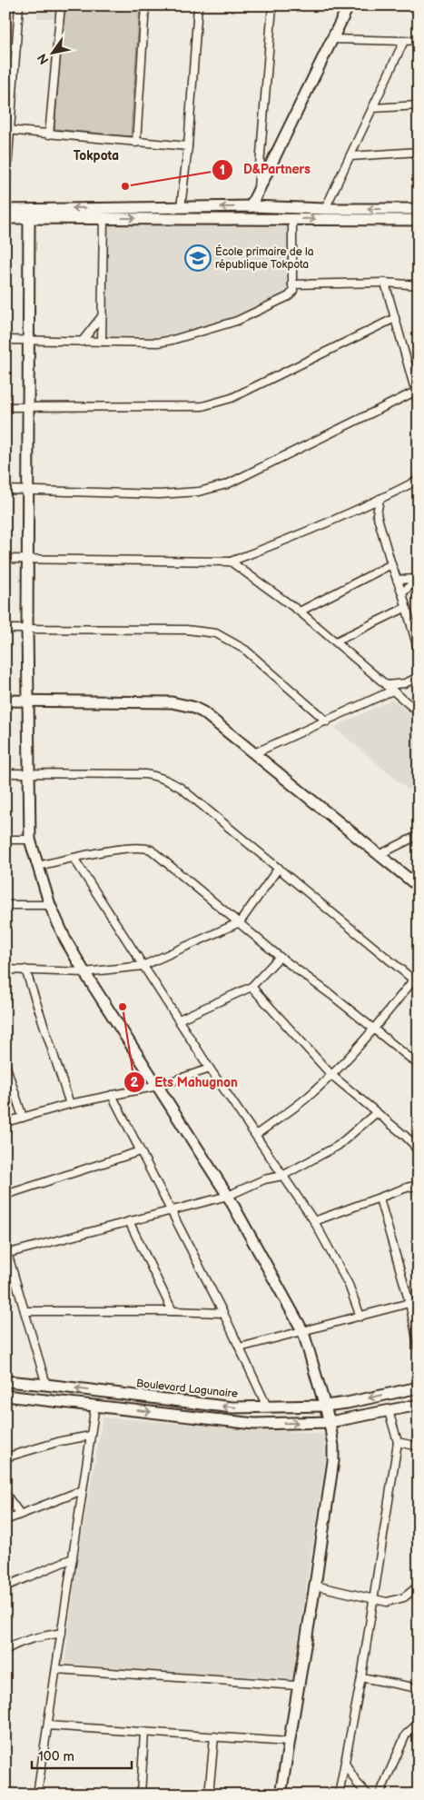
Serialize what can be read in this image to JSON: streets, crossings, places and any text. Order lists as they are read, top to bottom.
{
  "streets": {
    "street": ["Boulevard Lagunaire"]
  },
  "districts": ["Tokpota"],
  "places": {
    "other": ["D&Partners", "Ets Mahugnon"],
    "school or university": ["École primaire de la république Tokpota"]
  },
  "scale_bar": "100 m",
  "north": "bottom left"
}
